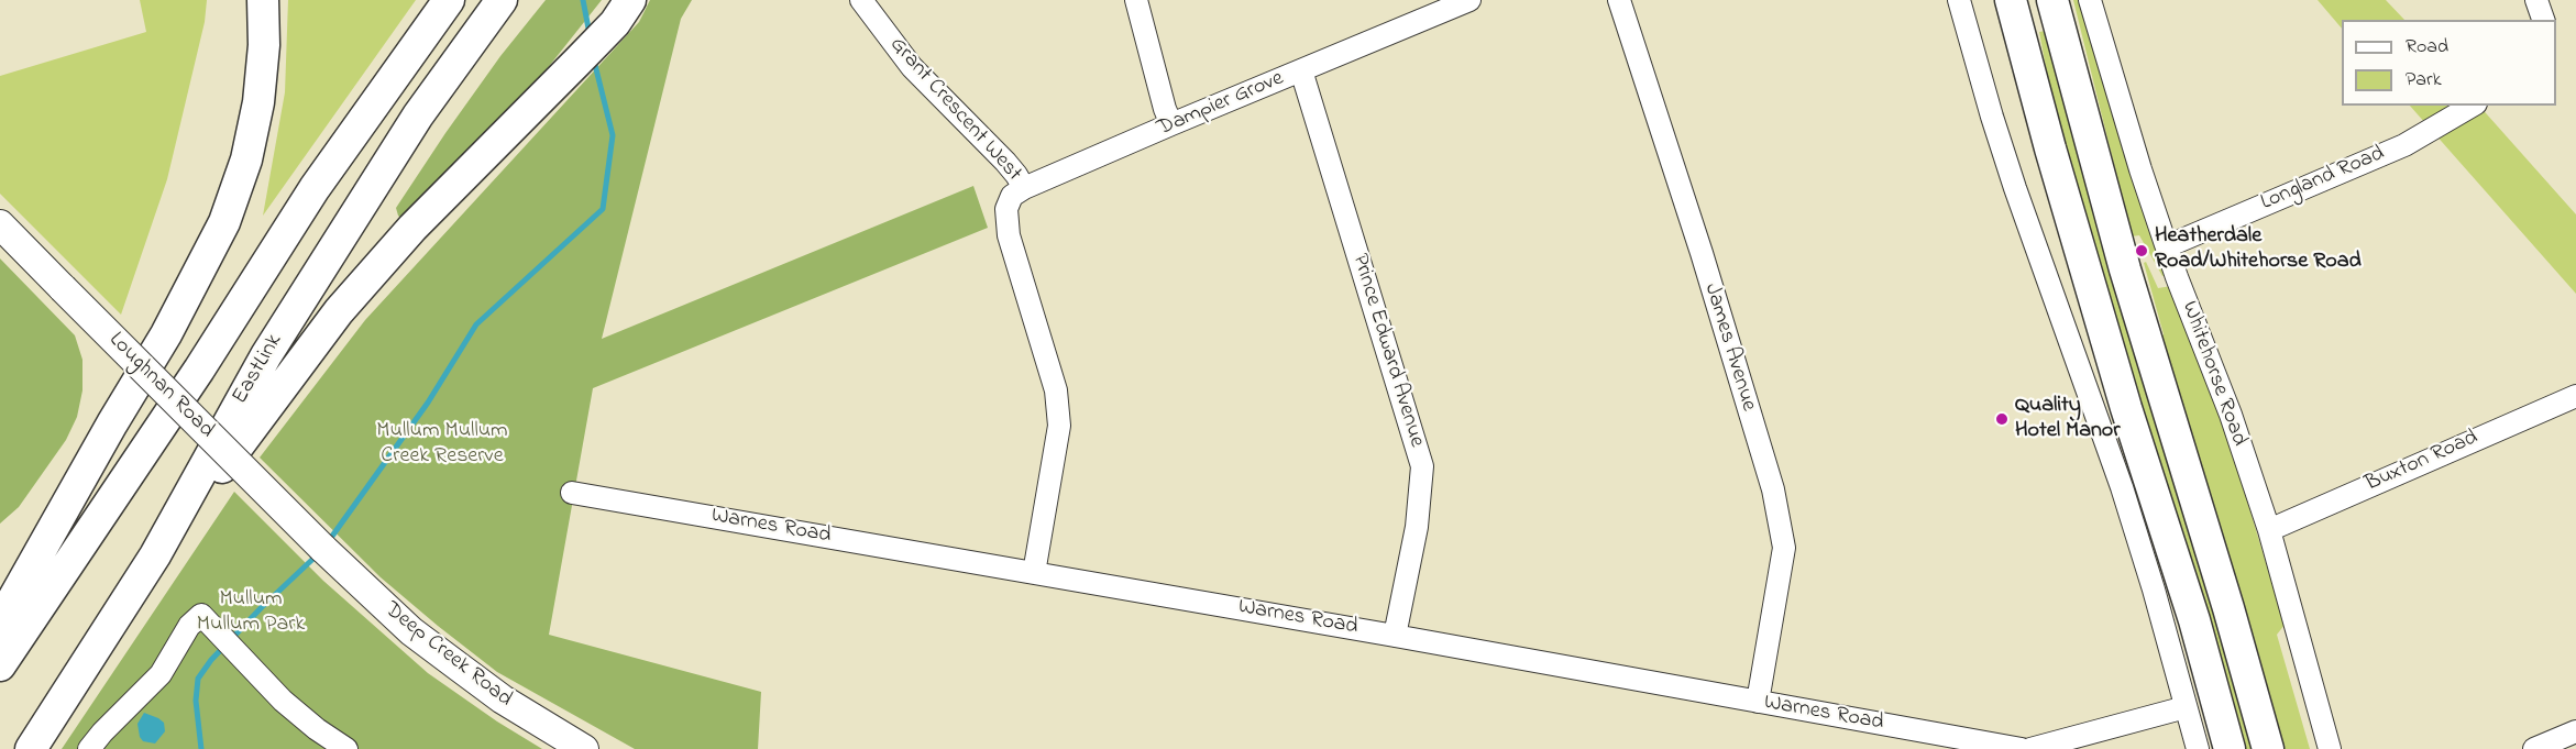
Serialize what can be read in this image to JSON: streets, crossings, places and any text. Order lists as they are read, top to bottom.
{
  "streets": {
    "highway": ["EastLink"],
    "main road": ["Loughnan Road", "Deep Creek Road"],
    "street": [
      "Dampier Grove",
      "Grant Crescent West",
      "Longland Road",
      "James Avenue",
      "Prince Edward Avenue",
      "Whitehorse Road",
      "Buxton Road",
      "Warnes Road"
    ]
  },
  "crossings": [
    ["Dampier Grove", "Grant Crescent West"],
    ["Dampier Grove", "Prince Edward Avenue"],
    ["Longland Road", "Whitehorse Road"],
    ["James Avenue", "Warnes Road"],
    ["Prince Edward Avenue", "Warnes Road"],
    ["Whitehorse Road", "Buxton Road"],
    ["Loughnan Road", "Deep Creek Road"]
  ],
  "parks": ["Mullum Mullum Creek Reserve", "Mullum Mullum Park"],
  "places": ["Heatherdale Road/Whitehorse Road", "Quality Hotel Manor"],
  "legend": ["Road", "Park"]
}
